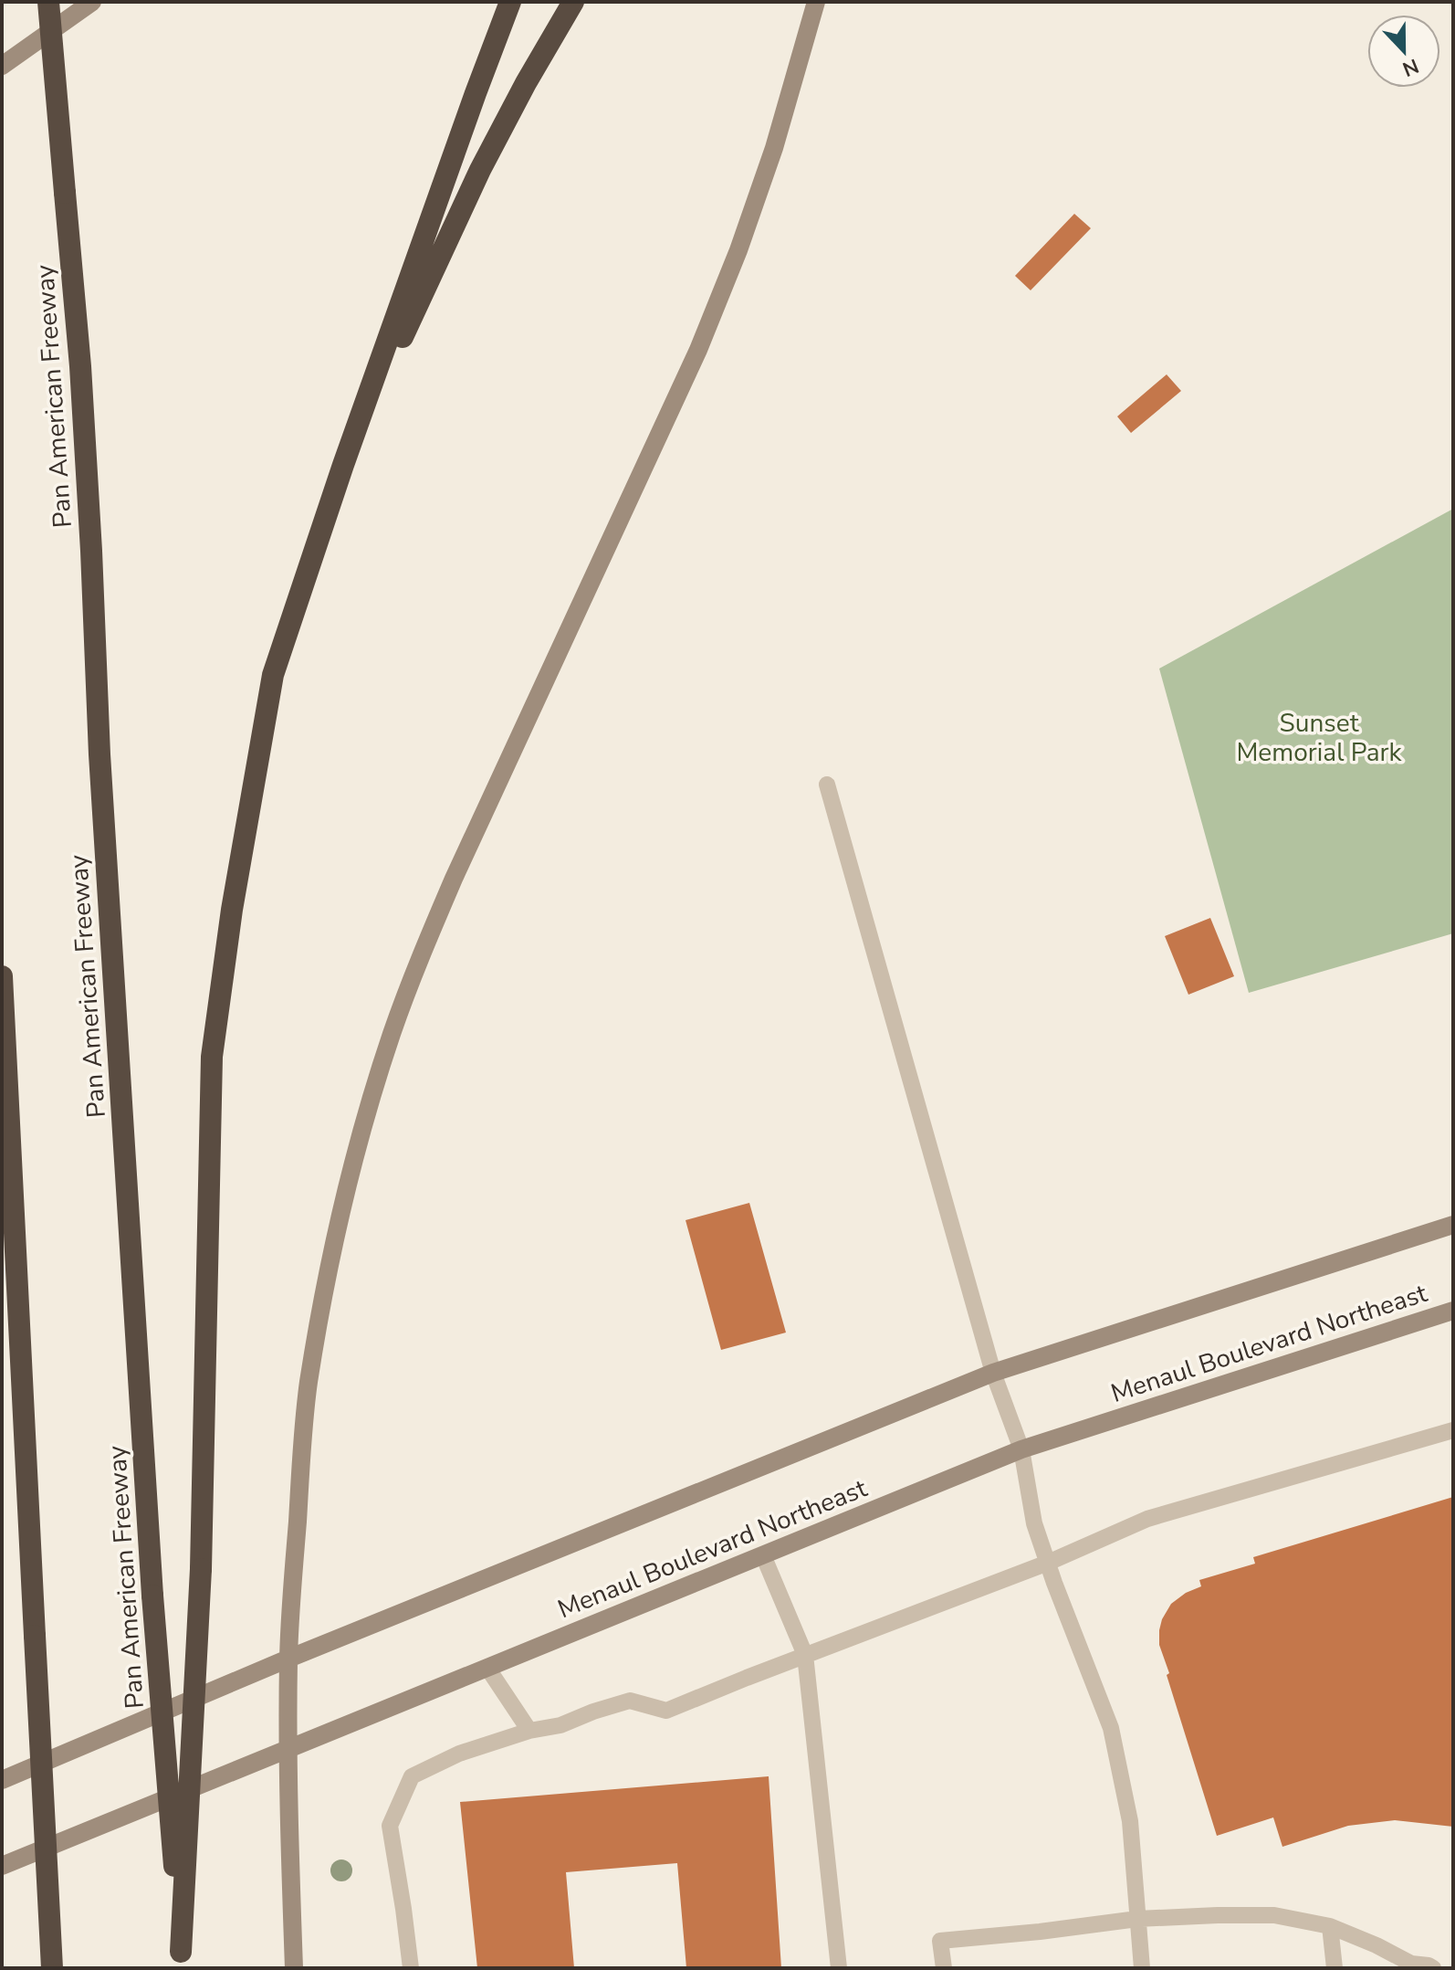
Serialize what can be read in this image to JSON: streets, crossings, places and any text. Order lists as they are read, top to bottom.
{
  "streets": {
    "highway": ["Pan American Freeway"],
    "main road": ["Menaul Boulevard Northeast"]
  },
  "parks": ["Sunset Memorial Park"],
  "north": "bottom"
}
